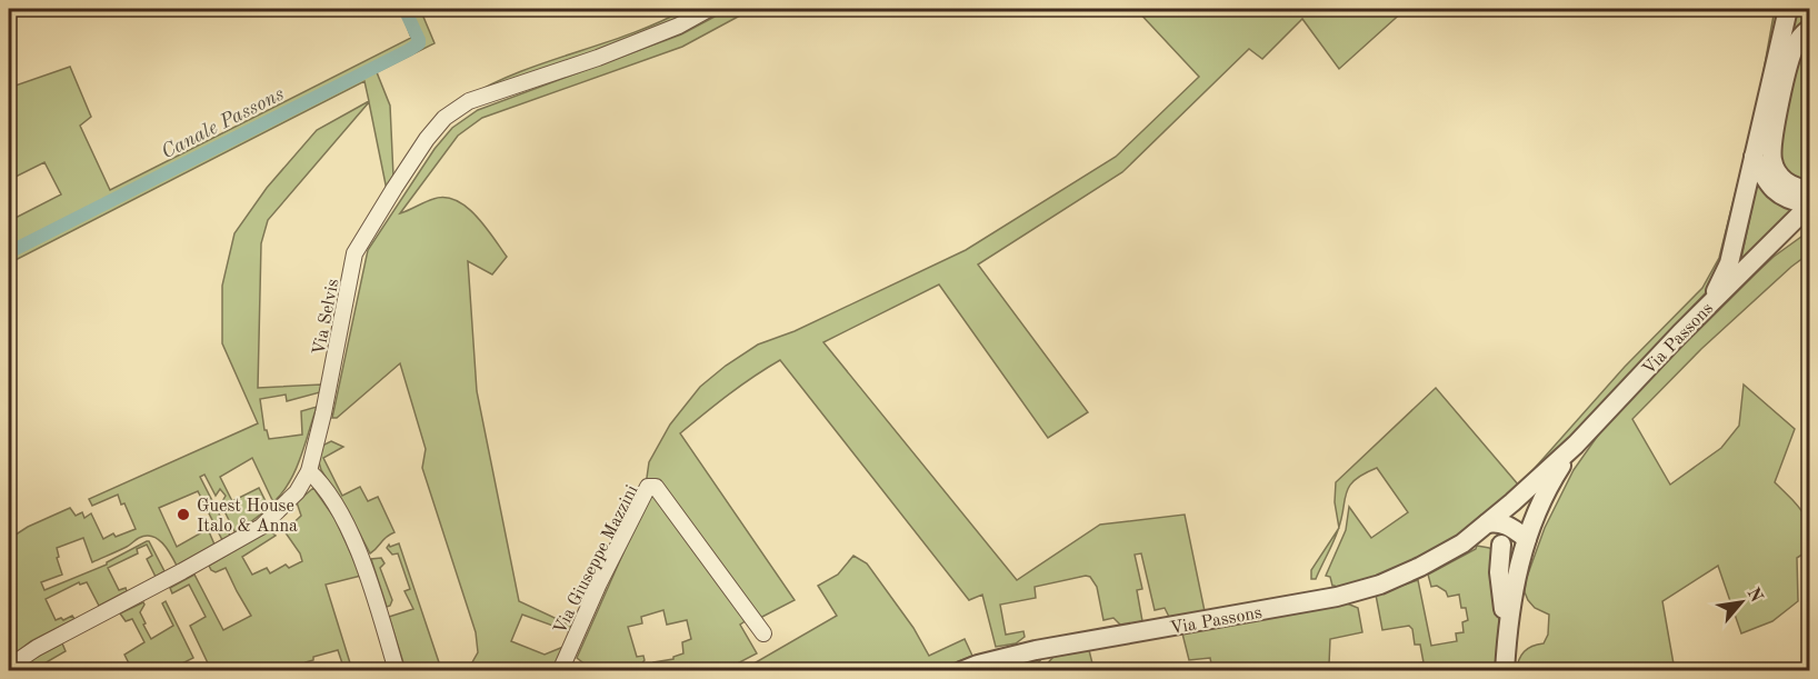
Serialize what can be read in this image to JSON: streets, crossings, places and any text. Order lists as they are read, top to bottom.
{
  "streets": {
    "street": ["Via Selvis", "Via Passons", "Via Giuseppe Mazzini"]
  },
  "water": ["Canale Passons"],
  "places": ["Guest House Italo & Anna"],
  "north": "top right"
}
